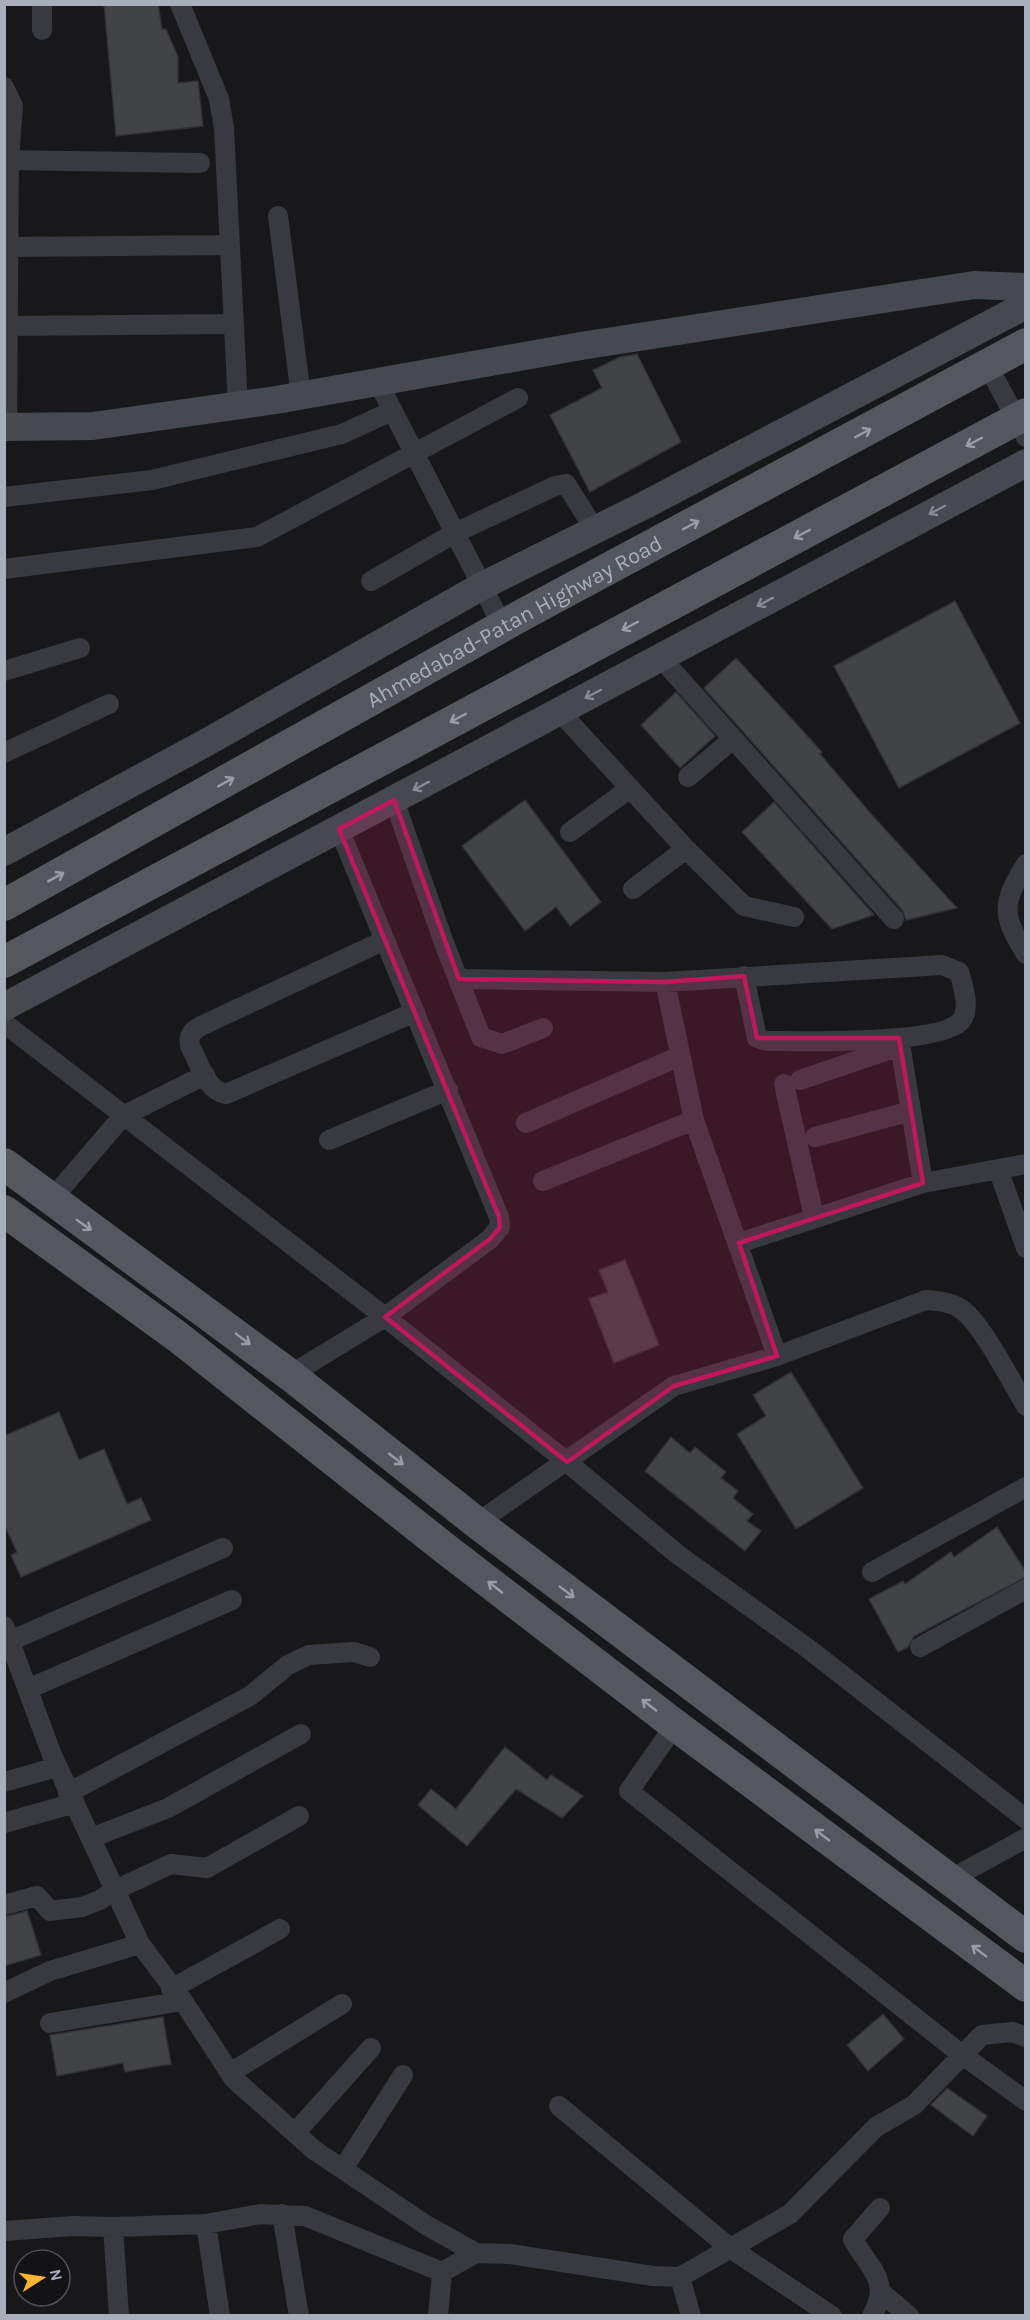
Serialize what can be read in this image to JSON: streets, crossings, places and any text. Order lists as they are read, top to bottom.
{
  "streets": {
    "main road": ["Ahmedabad-Patan Highway Road"]
  },
  "north": "right"
}
